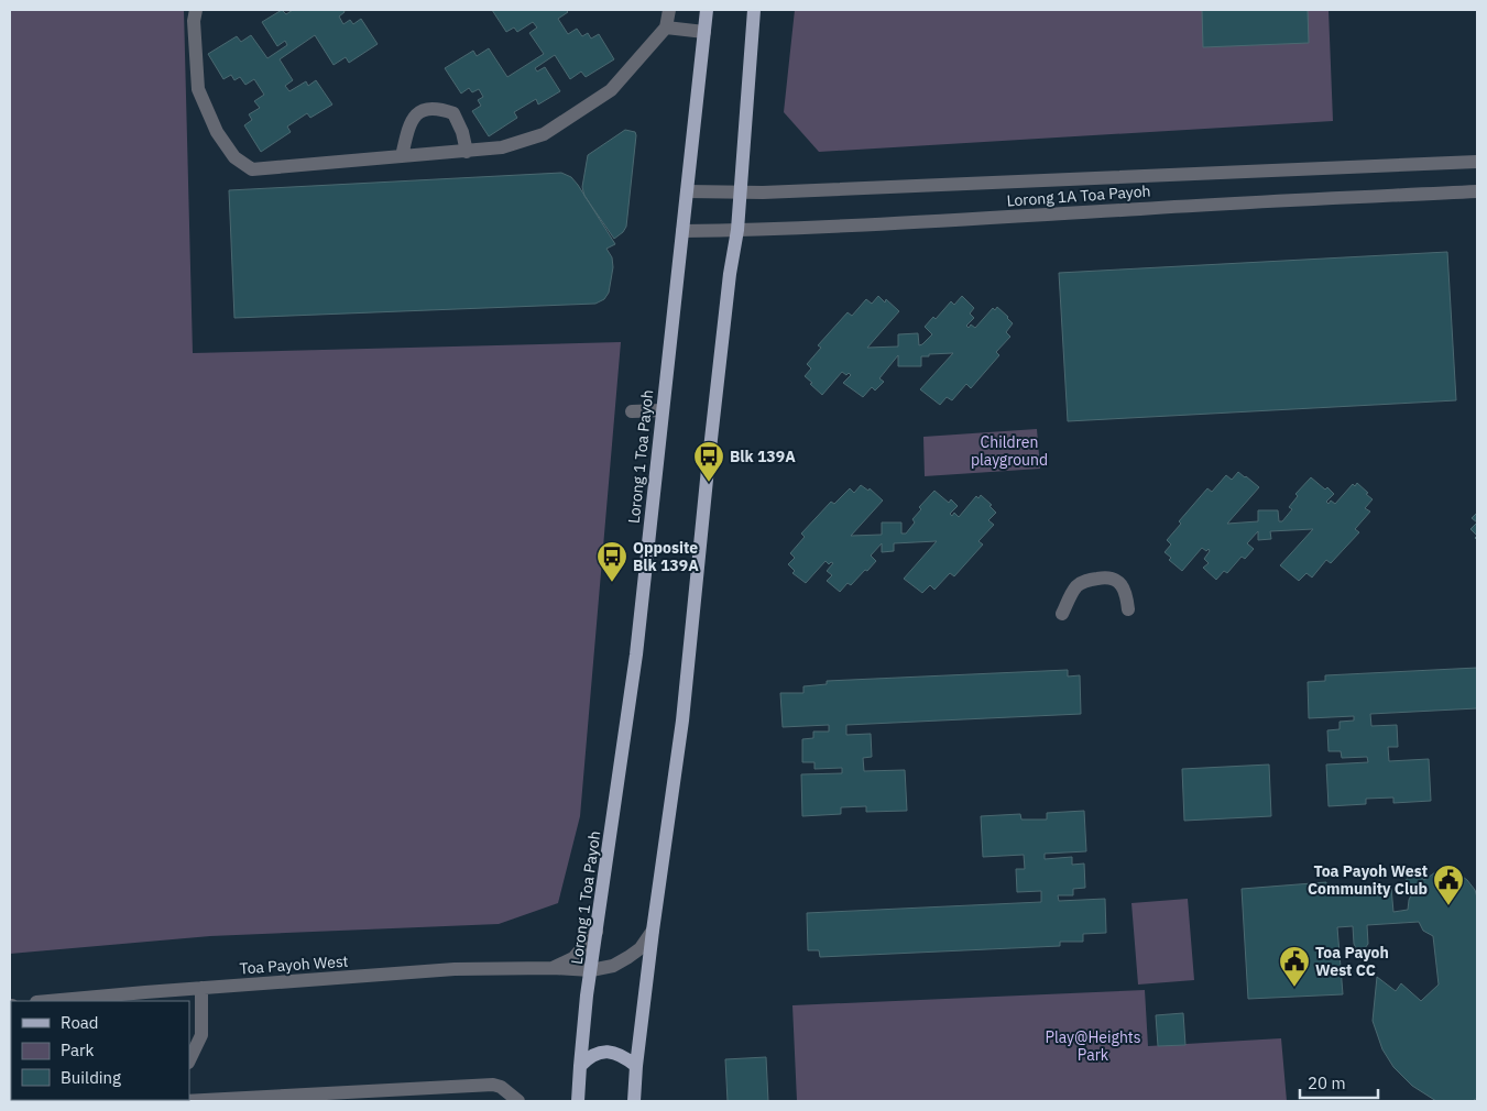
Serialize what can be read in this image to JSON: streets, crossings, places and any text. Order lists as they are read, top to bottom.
{
  "streets": {
    "main road": ["Lorong 1 Toa Payoh"],
    "street": ["Lorong 1A Toa Payoh", "Toa Payoh West"]
  },
  "crossings": [
    ["Lorong 1A Toa Payoh", "Lorong 1 Toa Payoh"],
    ["Lorong 1 Toa Payoh", "Toa Payoh West"]
  ],
  "parks": ["Children playground", "Play@Heights Park"],
  "places": {
    "bus stop": ["Blk 139A", "Opposite Blk 139A"],
    "public building": ["Toa Payoh West Community Club", "Toa Payoh West CC"]
  },
  "legend": ["Road", "Park", "Building"],
  "scale_bar": "20 m"
}
